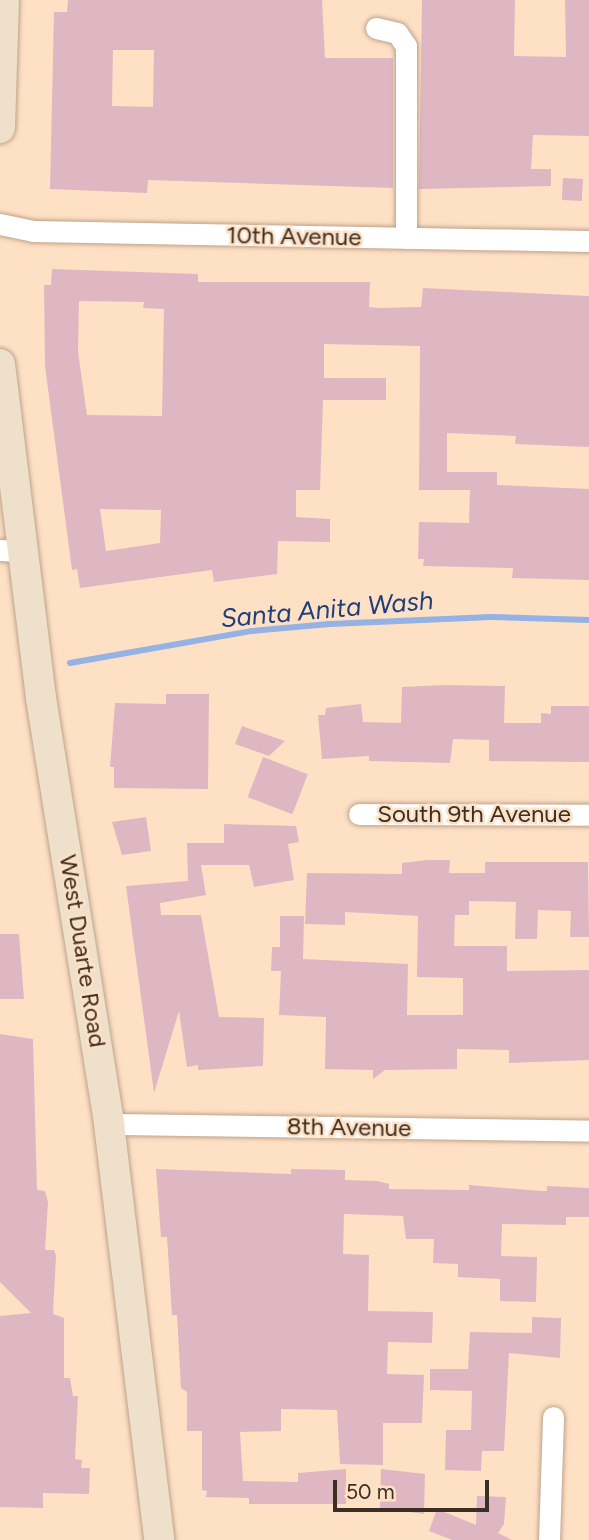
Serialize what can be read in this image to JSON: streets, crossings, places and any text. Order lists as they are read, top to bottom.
{
  "streets": {
    "main road": ["West Duarte Road"],
    "street": ["10th Avenue", "South 9th Avenue", "8th Avenue"]
  },
  "crossings": [
    ["West Duarte Road", "8th Avenue"]
  ],
  "water": ["Santa Anita Wash"],
  "scale_bar": "50 m"
}
